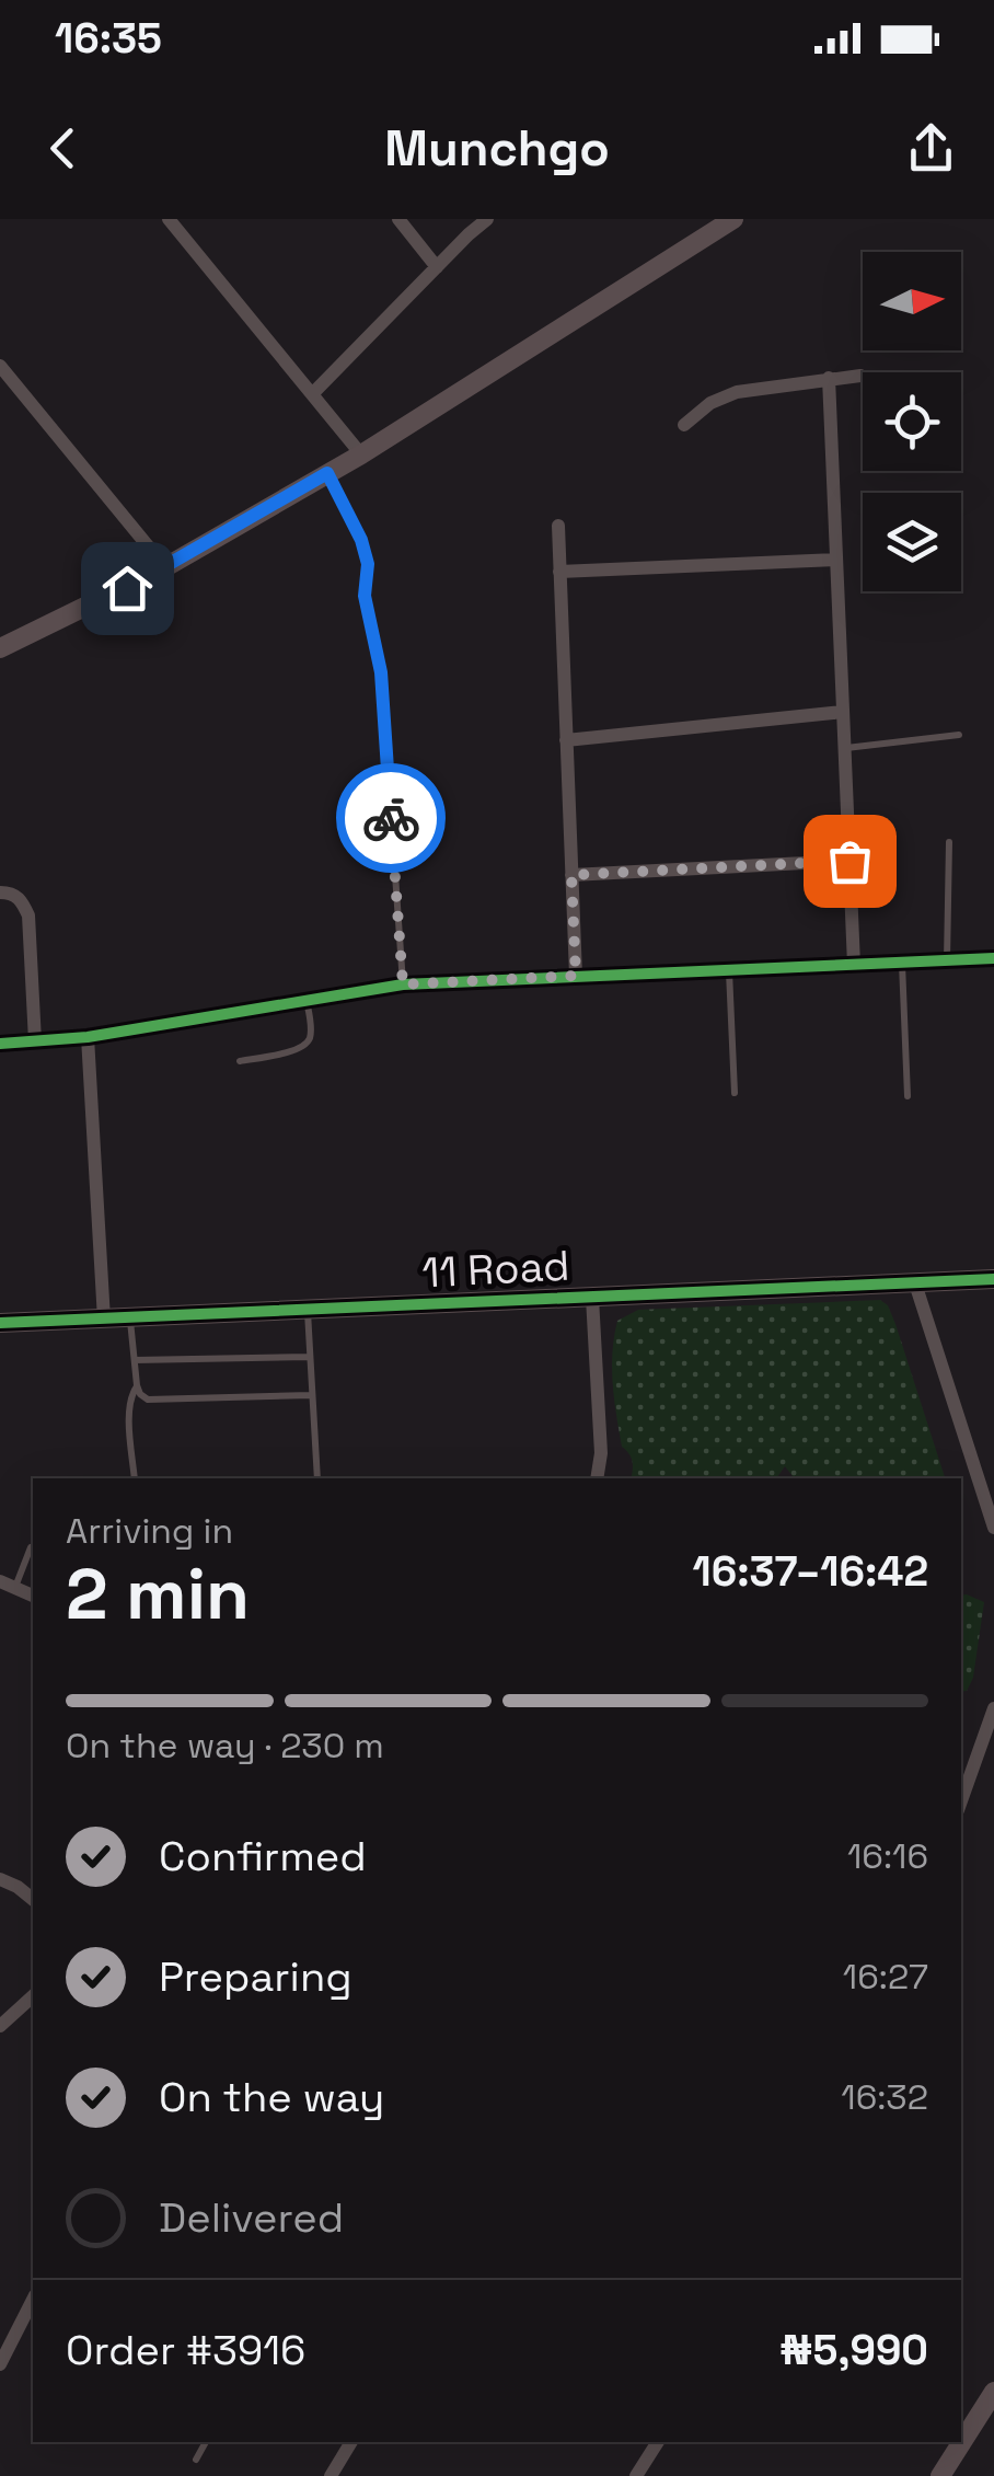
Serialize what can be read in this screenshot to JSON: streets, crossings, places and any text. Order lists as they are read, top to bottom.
{
  "streets": {
    "street": ["11 Road"]
  },
  "north": "right",
  "page": {
    "status": "16:35",
    "header": "Munchgo",
    "heading": ["2 min", "Arriving in", "16:37–16:42"],
    "panel": ["Order #3916", "₦5,990"],
    "bar": "On the way · 230 m",
    "list": [
      ["Confirmed", "16:16"],
      ["Preparing", "16:27"],
      ["On the way", "16:32"],
      "Delivered"
    ]
  }
}
